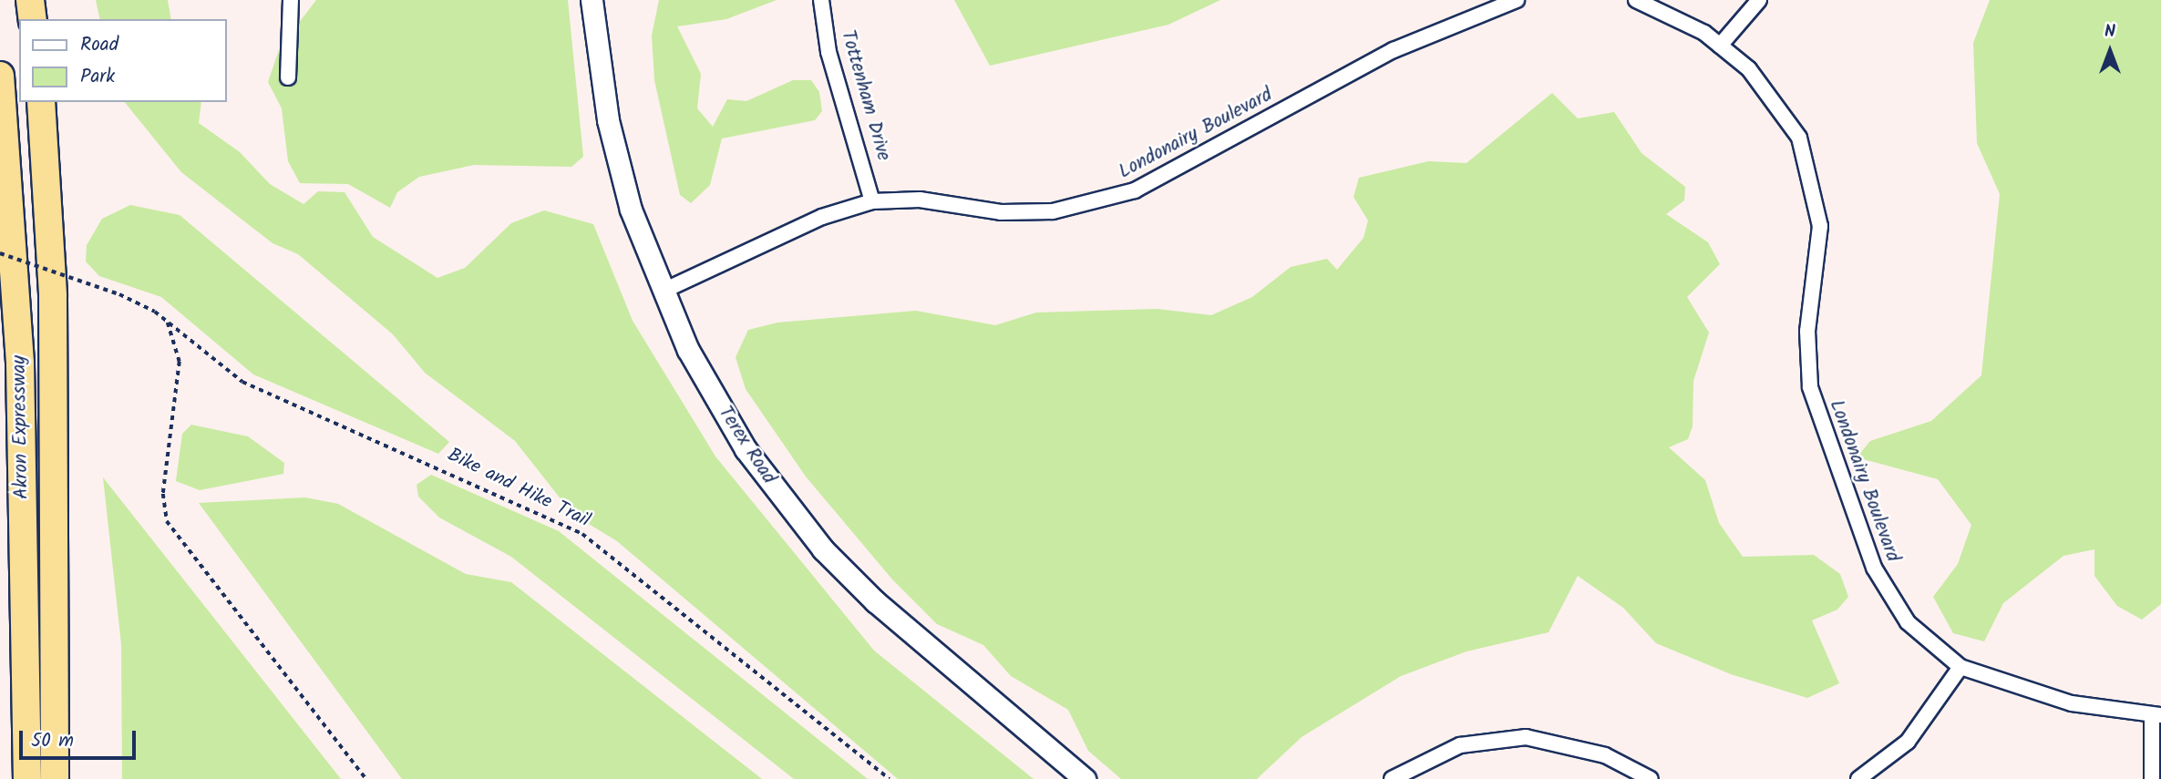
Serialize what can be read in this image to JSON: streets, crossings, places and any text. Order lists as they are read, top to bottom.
{
  "streets": {
    "highway": ["Akron Expressway"],
    "main road": ["Terex Road"],
    "street": ["Tottenham Drive", "Londonairy Boulevard"],
    "path": ["Bike and Hike Trail"]
  },
  "crossings": [
    ["Tottenham Drive", "Londonairy Boulevard"],
    ["Londonairy Boulevard", "Terex Road"]
  ],
  "legend": ["Road", "Park"],
  "scale_bar": "50 m",
  "north": "top"
}
